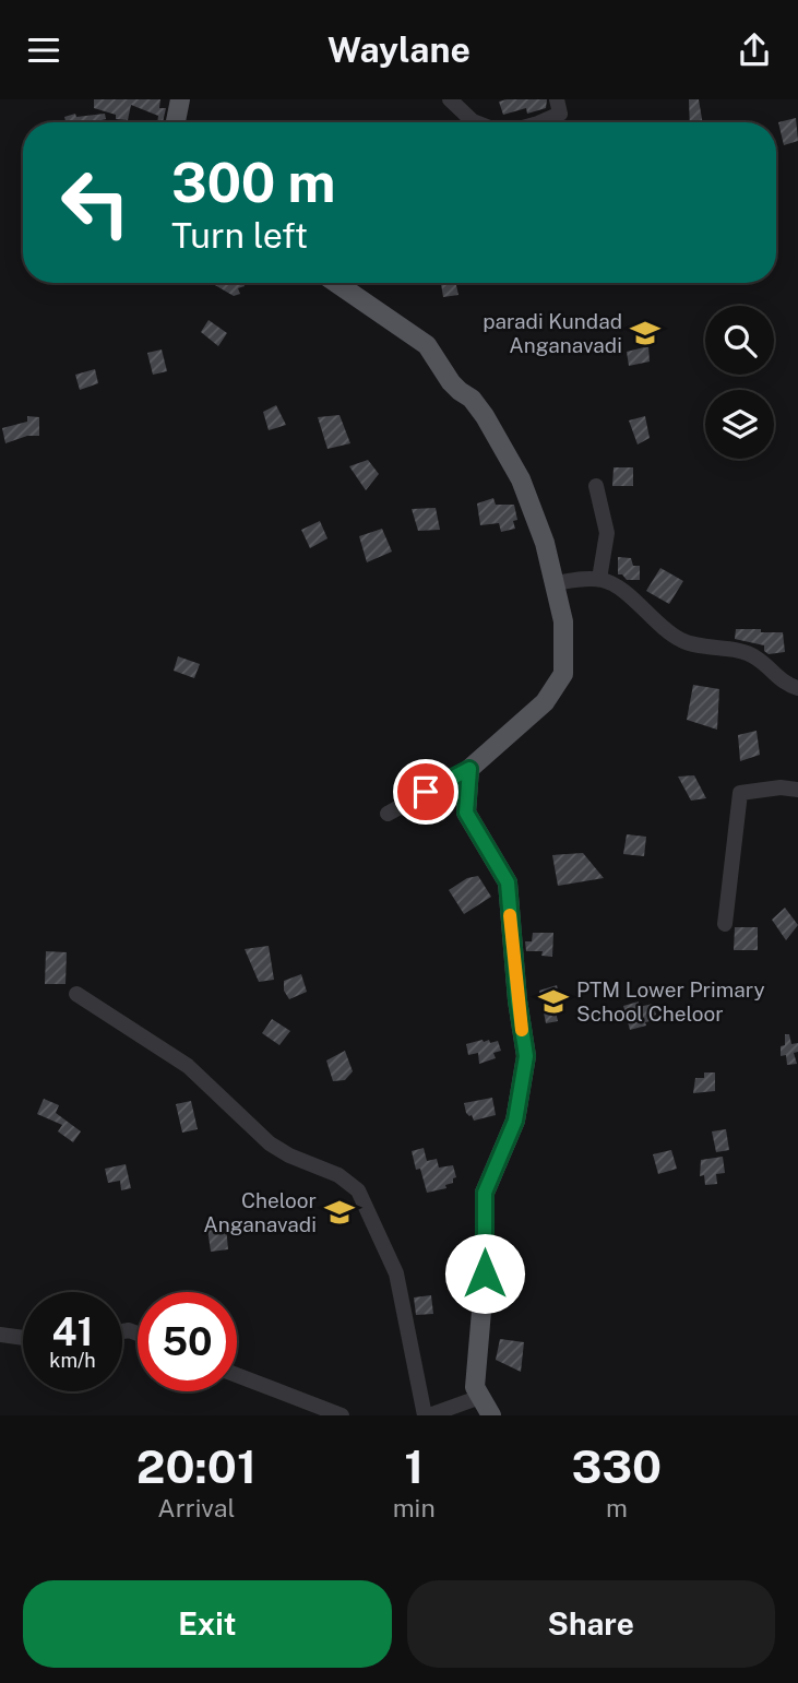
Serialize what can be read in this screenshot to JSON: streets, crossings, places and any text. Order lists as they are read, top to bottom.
{
  "places": {
    "school or university": ["paradi Kundad Anganavadi", "PTM Lower Primary School Cheloor", "Cheloor Anganavadi"]
  },
  "page": {
    "header": "Waylane",
    "turn": ["300 m", "Turn left"],
    "speed": "41 km/h",
    "limit": "50",
    "eta": [
      "20:01",
      "Arrival",
      "1",
      "min",
      "330",
      "m"
    ],
    "buttons": ["Exit", "Share"]
  }
}
